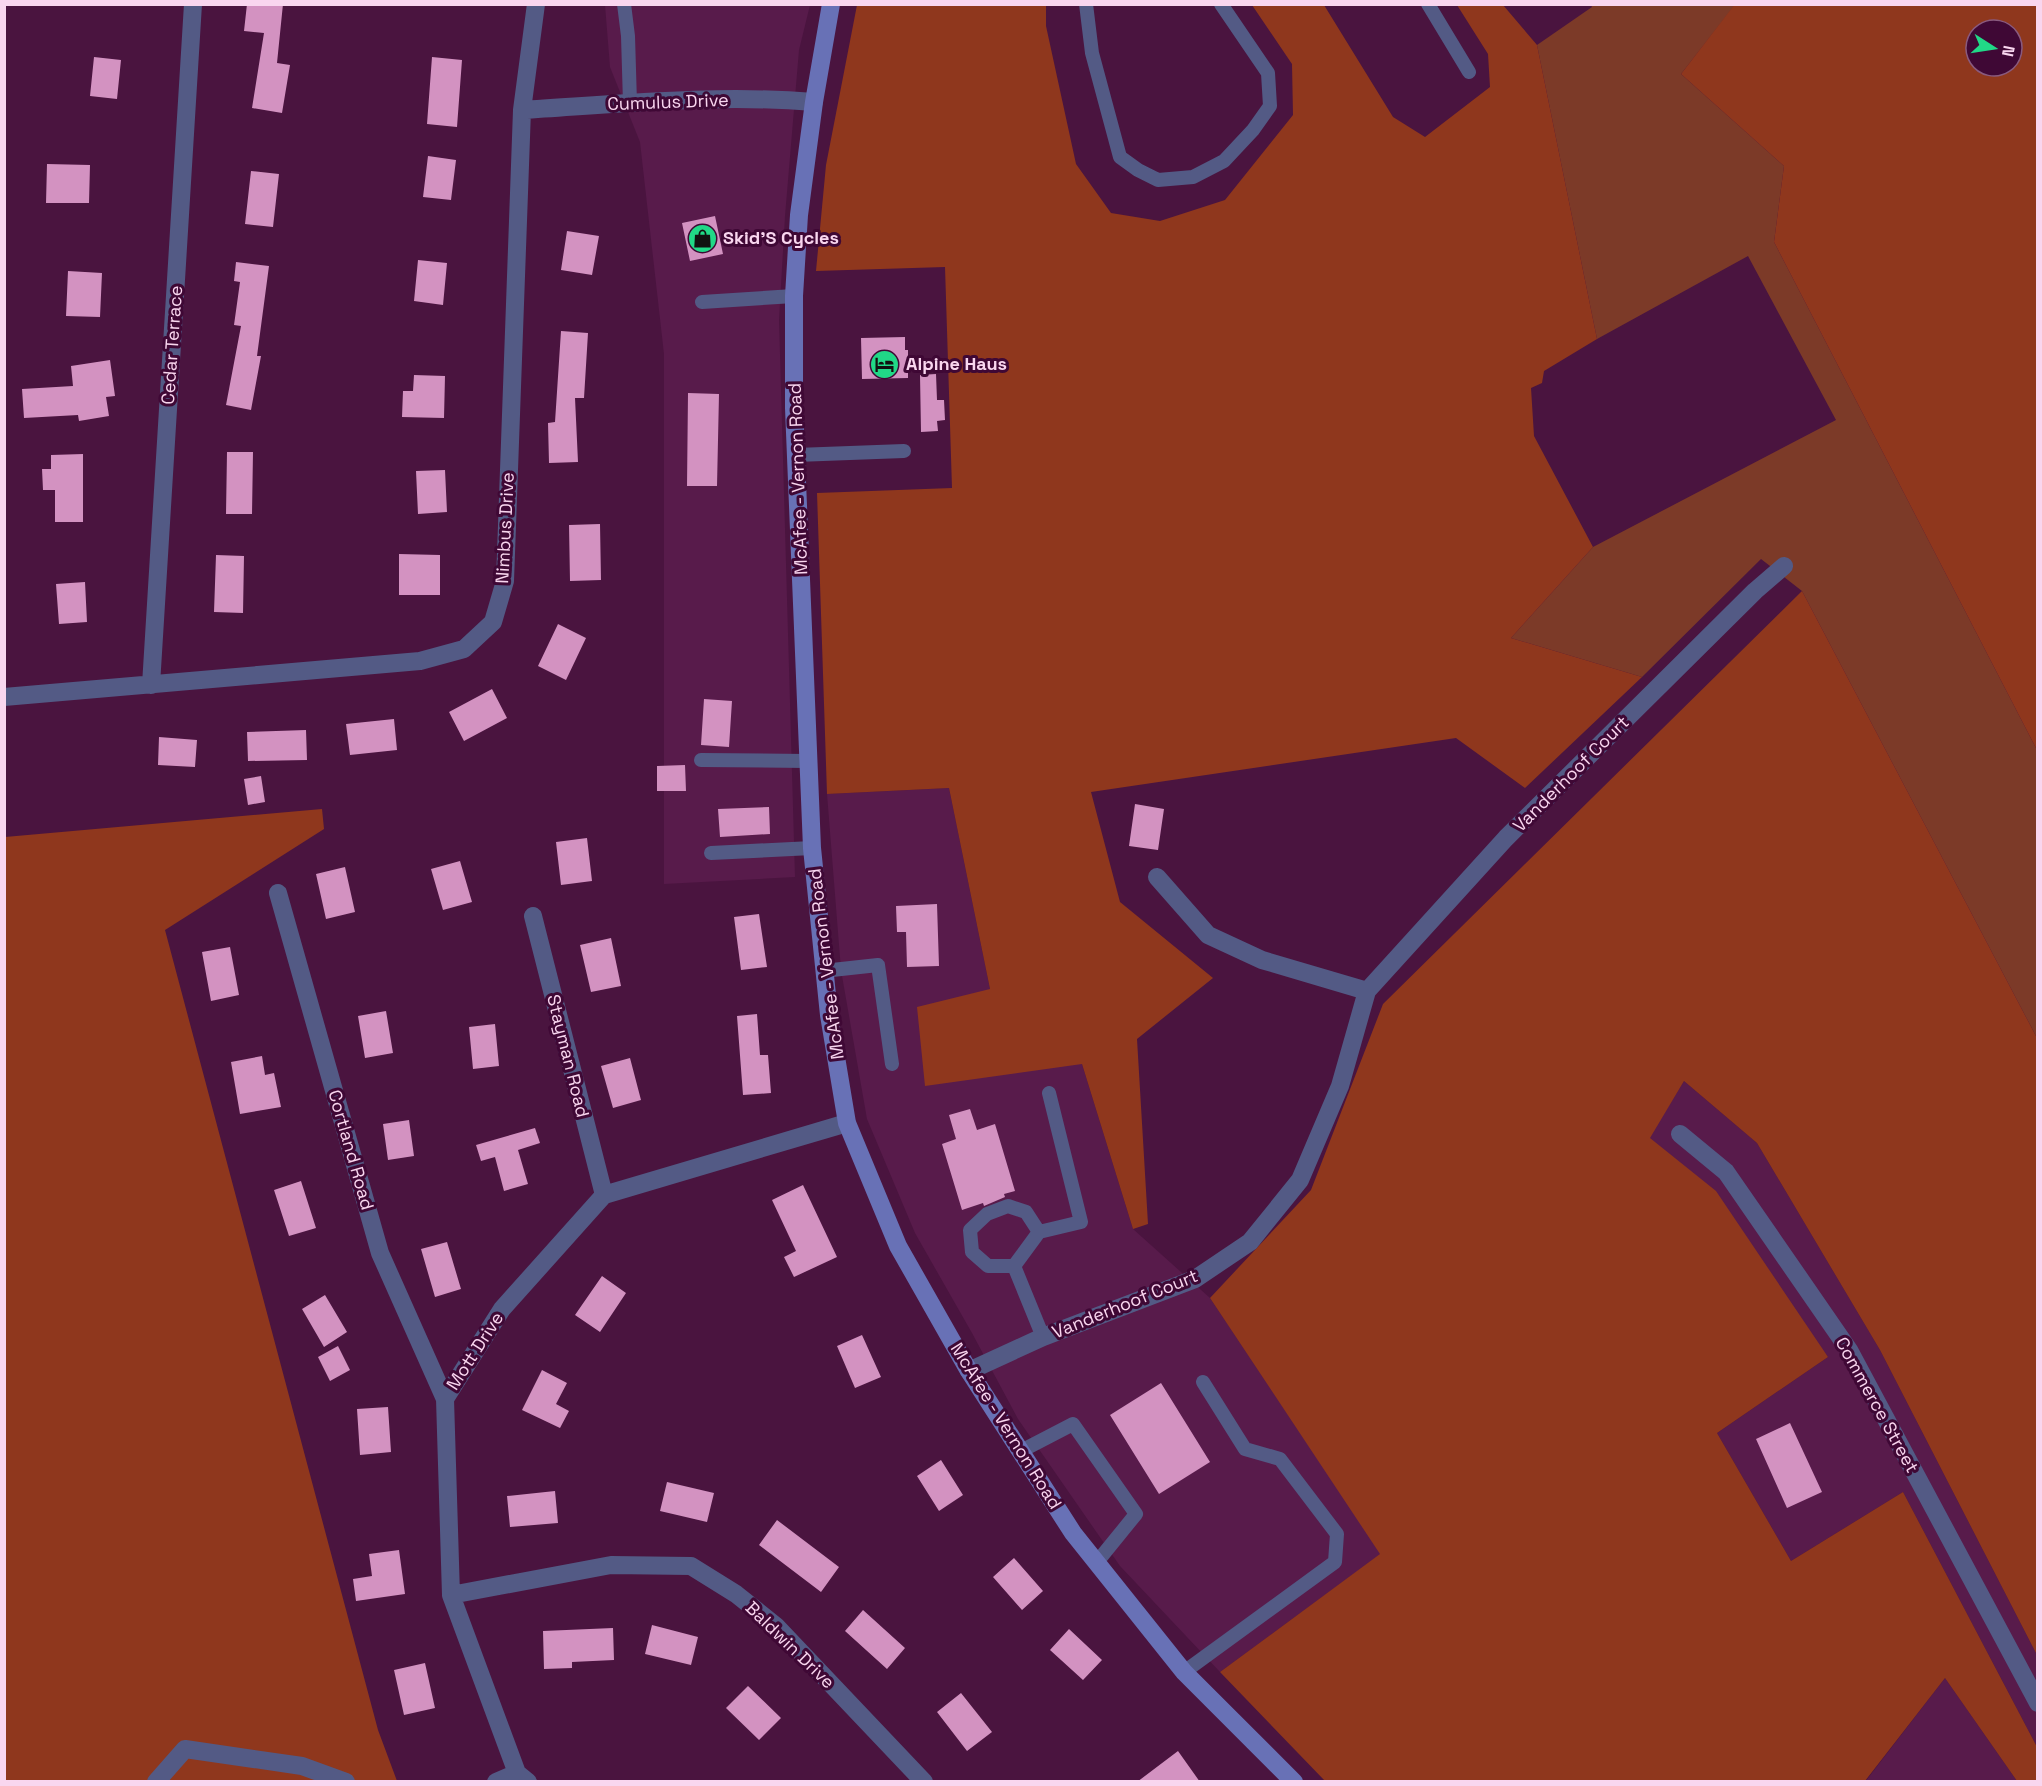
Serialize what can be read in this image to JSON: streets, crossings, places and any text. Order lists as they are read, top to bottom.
{
  "streets": {
    "main road": ["McAfee - Vernon Road"],
    "street": [
      "Cumulus Drive",
      "Cedar Terrace",
      "Nimbus Drive",
      "Vanderhoof Court",
      "Stayman Road",
      "Cortland Road",
      "Mott Drive",
      "Commerce Street",
      "Baldwin Drive"
    ]
  },
  "crossings": [
    ["Cumulus Drive", "McAfee - Vernon Road"],
    ["Cumulus Drive", "Nimbus Drive"],
    ["Cedar Terrace", "Nimbus Drive"],
    ["McAfee - Vernon Road", "Vanderhoof Court"],
    ["Stayman Road", "Mott Drive"],
    ["Cortland Road", "Mott Drive"],
    ["Mott Drive", "Baldwin Drive"]
  ],
  "places": {
    "shop": ["Skid'S Cycles"],
    "hotel": ["Alpine Haus"]
  },
  "north": "right"
}
